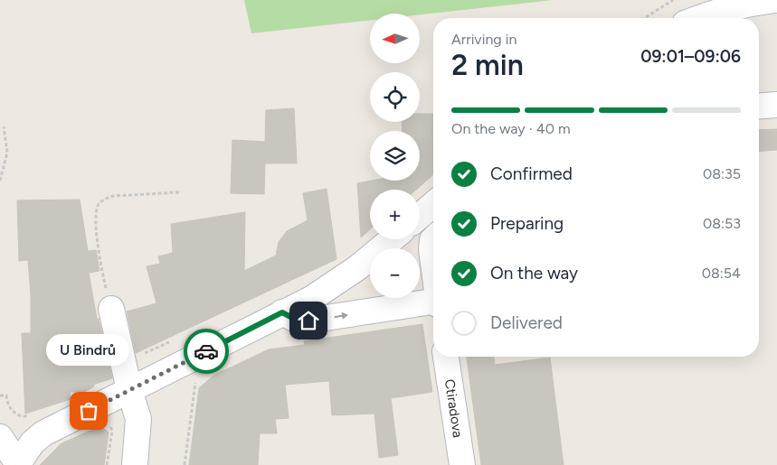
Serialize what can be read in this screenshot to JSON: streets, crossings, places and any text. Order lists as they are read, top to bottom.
{
  "streets": {
    "street": ["Ctiradova"]
  },
  "places": ["U Bindrů"],
  "north": "left",
  "page": {
    "map_buttons": ["+", "−"],
    "heading": ["2 min", "Arriving in", "09:01–09:06"],
    "bar": "On the way · 40 m",
    "list": [
      ["Confirmed", "08:35"],
      ["Preparing", "08:53"],
      ["On the way", "08:54"],
      "Delivered"
    ],
    "bubble": "U Bindrů"
  }
}
